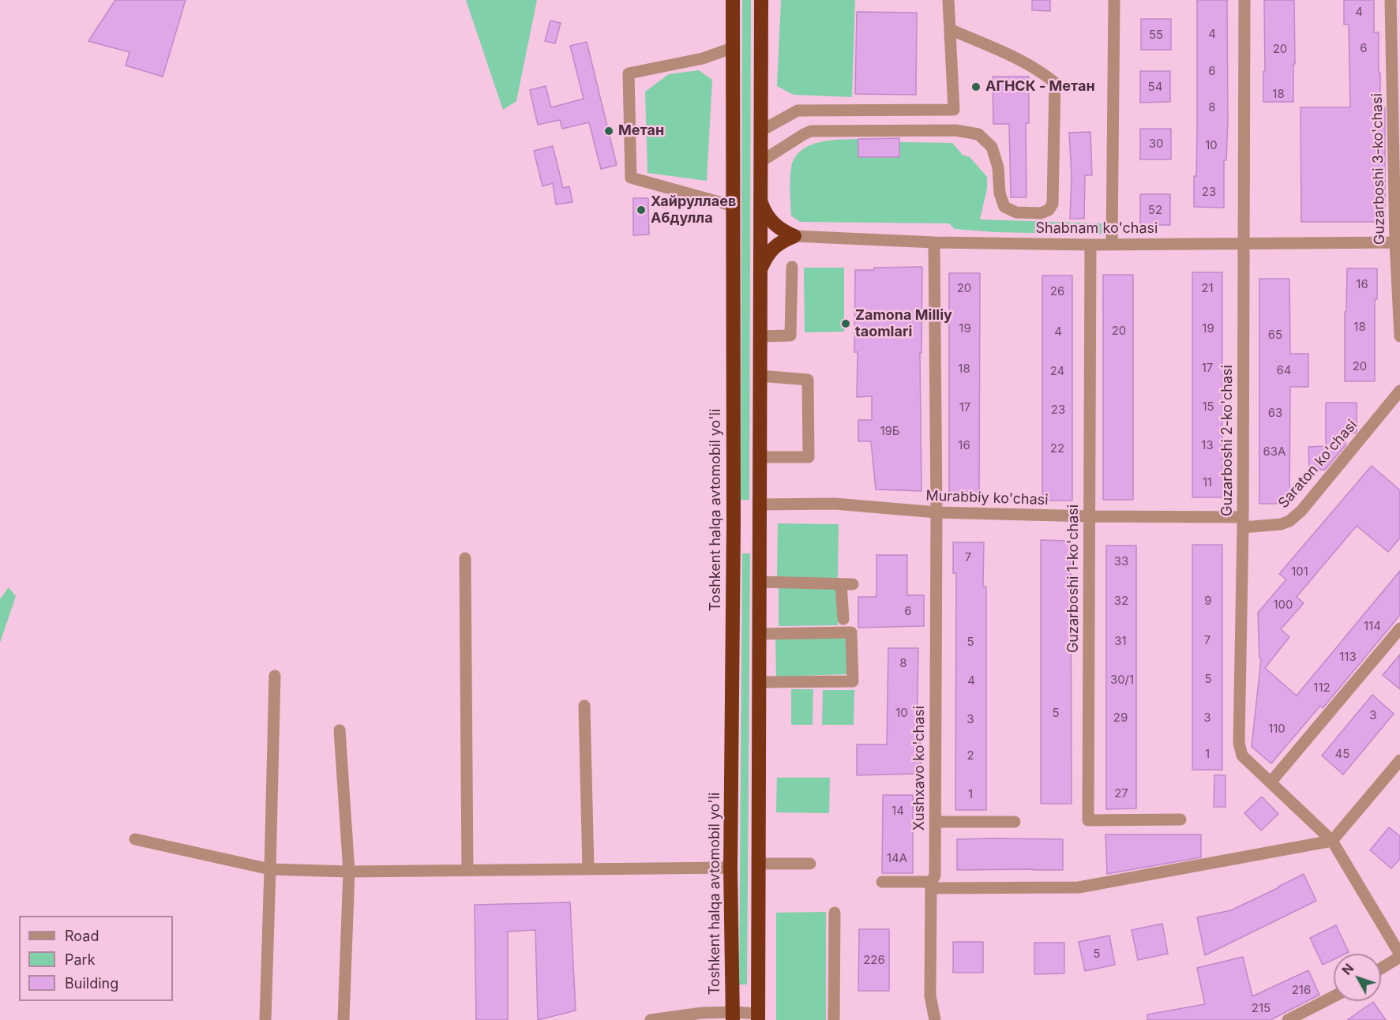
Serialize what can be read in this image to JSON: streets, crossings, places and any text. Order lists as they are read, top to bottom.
{
  "streets": {
    "highway": ["Toshkent halqa avtomobil yo'li"],
    "street": [
      "Guzarboshi 3-ko'chasi",
      "Shabnam ko'chasi",
      "Guzarboshi 2-ko'chasi",
      "Saraton ko'chasi",
      "Murabbiy ko'chasi",
      "Guzarboshi 1-ko'chasi",
      "Xushxavo ko'chasi"
    ]
  },
  "crossings": [
    ["Guzarboshi 3-ko'chasi", "Shabnam ko'chasi"],
    ["Shabnam ko'chasi", "Guzarboshi 2-ko'chasi"],
    ["Shabnam ko'chasi", "Guzarboshi 1-ko'chasi"],
    ["Shabnam ko'chasi", "Xushxavo ko'chasi"],
    ["Guzarboshi 2-ko'chasi", "Saraton ko'chasi"],
    ["Guzarboshi 2-ko'chasi", "Murabbiy ko'chasi"],
    ["Saraton ko'chasi", "Murabbiy ko'chasi"],
    ["Murabbiy ko'chasi", "Guzarboshi 1-ko'chasi"],
    ["Murabbiy ko'chasi", "Xushxavo ko'chasi"]
  ],
  "places": [
    "АГНСК - Метан",
    "Метан",
    "Хайруллаев Абдулла",
    "Zamona Milliy taomlari"
  ],
  "house_numbers": [
    "4",
    "4",
    "55",
    "6",
    "20",
    "6",
    "54",
    "18",
    "8",
    "30",
    "10",
    "23",
    "52",
    "16",
    "20",
    "21",
    "26",
    "18",
    "19",
    "19",
    "20",
    "4",
    "65",
    "20",
    "17",
    "18",
    "64",
    "24",
    "15",
    "17",
    "23",
    "63",
    "19Б",
    "16",
    "13",
    "22",
    "63A",
    "11",
    "7",
    "33",
    "101",
    "32",
    "9",
    "100",
    "6",
    "114",
    "7",
    "31",
    "5",
    "113",
    "8",
    "5",
    "30/1",
    "4",
    "112",
    "10",
    "5",
    "3",
    "29",
    "3",
    "3",
    "110",
    "1",
    "45",
    "2",
    "27",
    "1",
    "14",
    "14A",
    "5",
    "226",
    "216",
    "215"
  ],
  "legend": ["Road", "Park", "Building"],
  "north": "top left"
}
